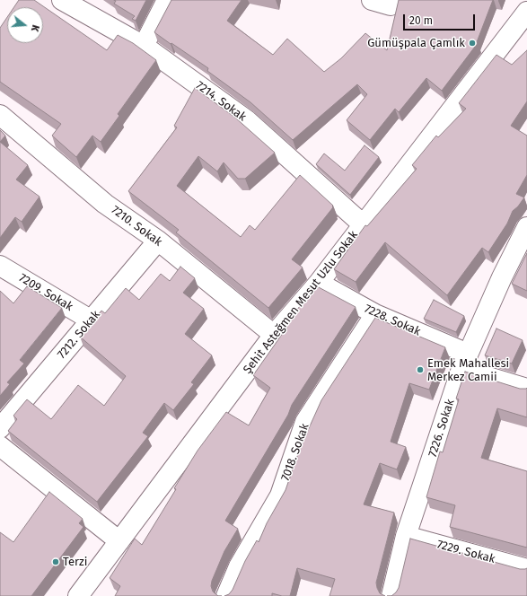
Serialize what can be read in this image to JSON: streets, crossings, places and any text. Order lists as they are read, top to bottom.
{
  "streets": {
    "street": [
      "7214. Sokak",
      "7210. Sokak",
      "7209. Sokak",
      "Şehit Asteğmen Mesut Uzlu Sokak",
      "7228. Sokak",
      "7212. Sokak",
      "7226. Sokak",
      "7018. Sokak",
      "7229. Sokak"
    ]
  },
  "crossings": [
    ["7214. Sokak", "Şehit Asteğmen Mesut Uzlu Sokak"],
    ["7210. Sokak", "Şehit Asteğmen Mesut Uzlu Sokak"],
    ["7210. Sokak", "7212. Sokak"],
    ["7209. Sokak", "7212. Sokak"],
    ["Şehit Asteğmen Mesut Uzlu Sokak", "7228. Sokak"],
    ["7228. Sokak", "7226. Sokak"],
    ["7228. Sokak", "7018. Sokak"],
    ["7226. Sokak", "7229. Sokak"]
  ],
  "places": ["Gümüşpala Çamlık", "Emek Mahallesi Merkez Camii", "Terzi"],
  "scale_bar": "20 m",
  "north": "right"
}
